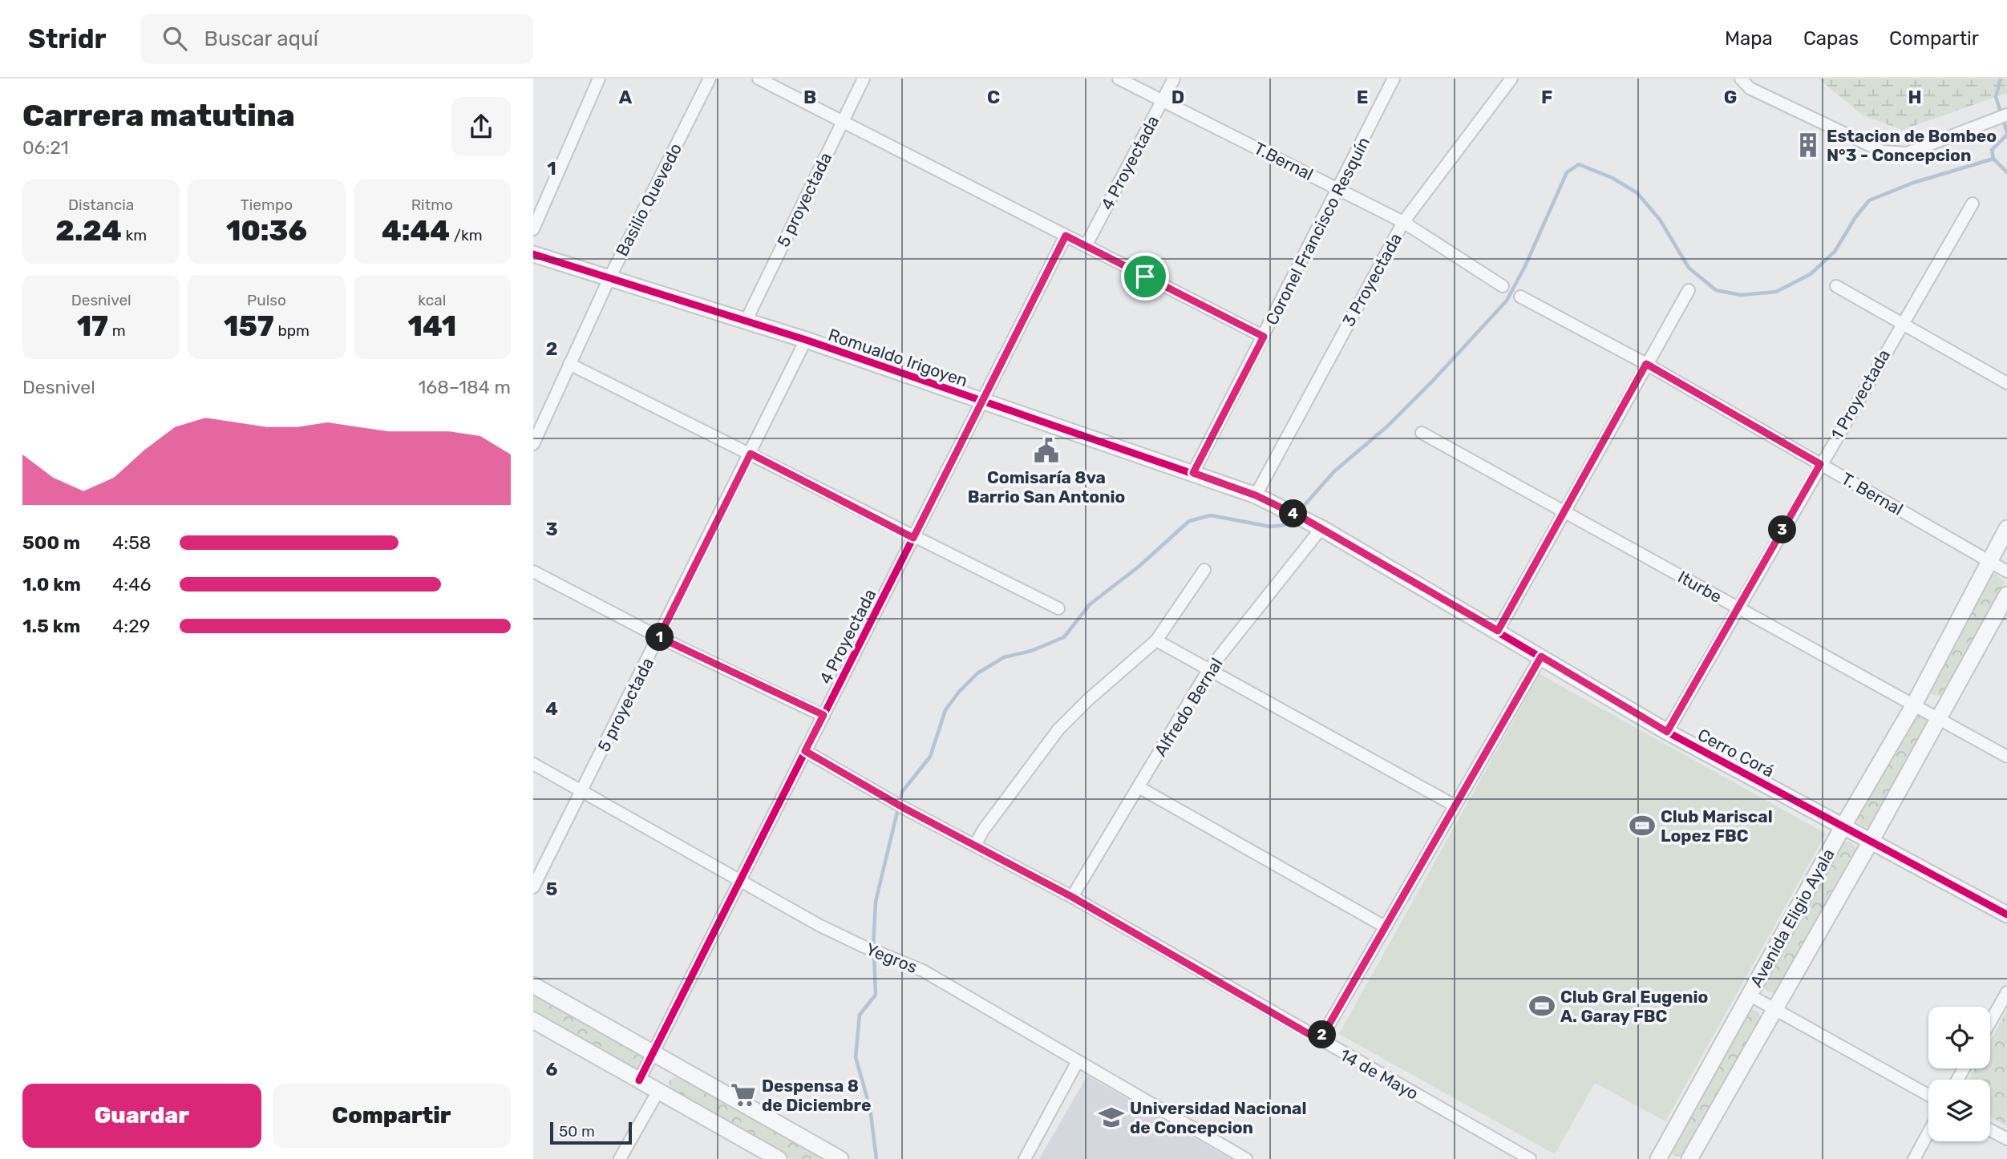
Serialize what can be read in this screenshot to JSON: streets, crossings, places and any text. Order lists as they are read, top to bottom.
{
  "streets": {
    "street": [
      "T.Bernal",
      "4 Proyectada",
      "Basilio Quevedo",
      "5 proyectada",
      "Coronel Francisco Resquín",
      "3 Proyectada",
      "Romualdo Irigoyen",
      "1 Proyectada",
      "T. Bernal",
      "Iturbe",
      "Alfredo Bernal",
      "Cerro Corá",
      "Avenida Eligio Ayala",
      "Yegros",
      "14 de Mayo"
    ]
  },
  "crossings": [
    ["T.Bernal", "4 Proyectada"],
    ["T.Bernal", "Coronel Francisco Resquín"],
    ["T.Bernal", "3 Proyectada"],
    ["4 Proyectada", "Romualdo Irigoyen"],
    ["4 Proyectada", "Yegros"],
    ["4 Proyectada", "14 de Mayo"],
    ["Basilio Quevedo", "Romualdo Irigoyen"],
    ["5 proyectada", "Romualdo Irigoyen"],
    ["5 proyectada", "Yegros"],
    ["Coronel Francisco Resquín", "Romualdo Irigoyen"],
    ["3 Proyectada", "Romualdo Irigoyen"],
    ["Romualdo Irigoyen", "Cerro Corá"],
    ["1 Proyectada", "T. Bernal"],
    ["1 Proyectada", "Iturbe"],
    ["1 Proyectada", "Cerro Corá"],
    ["T. Bernal", "Avenida Eligio Ayala"],
    ["Iturbe", "Avenida Eligio Ayala"],
    ["Alfredo Bernal", "Cerro Corá"],
    ["Alfredo Bernal", "14 de Mayo"],
    ["Cerro Corá", "Avenida Eligio Ayala"]
  ],
  "places": {
    "building": ["Estacion de Bombeo N°3 - Concepcion"],
    "public building": ["Comisaría 8va Barrio San Antonio"],
    "sports": ["Club Mariscal Lopez FBC", "Club Gral Eugenio A. Garay FBC"],
    "supermarket": ["Despensa 8 de Diciembre"],
    "school or university": ["Universidad Nacional de Concepcion"]
  },
  "scale_bar": "50 m",
  "page": {
    "header": "Stridr",
    "search": "Buscar aquí",
    "nav": ["Mapa", "Capas", "Compartir"],
    "heading": ["Carrera matutina", "06:21"],
    "stats": [
      ["Distancia", "2.24 km"],
      ["Tiempo", "10:36"],
      ["Ritmo", "4:44 /km"],
      ["Desnivel", "17 m"],
      ["Pulso", "157 bpm"],
      ["kcal", "141"]
    ],
    "chart": ["Desnivel", "168–184 m"],
    "pins": [
      "4",
      "3",
      "1",
      "2"
    ],
    "list": [
      {
        "name": "500 m",
        "note": "4:58"
      },
      {
        "name": "1.0 km",
        "note": "4:46"
      },
      {
        "name": "1.5 km",
        "note": "4:29"
      }
    ],
    "buttons": ["Guardar", "Compartir"],
    "scale": "50 m"
  },
  "grid": {
    "columns": [
      "A",
      "B",
      "C",
      "D",
      "E",
      "F",
      "G",
      "H"
    ],
    "rows": [
      "1",
      "2",
      "3",
      "4",
      "5",
      "6"
    ]
  }
}
